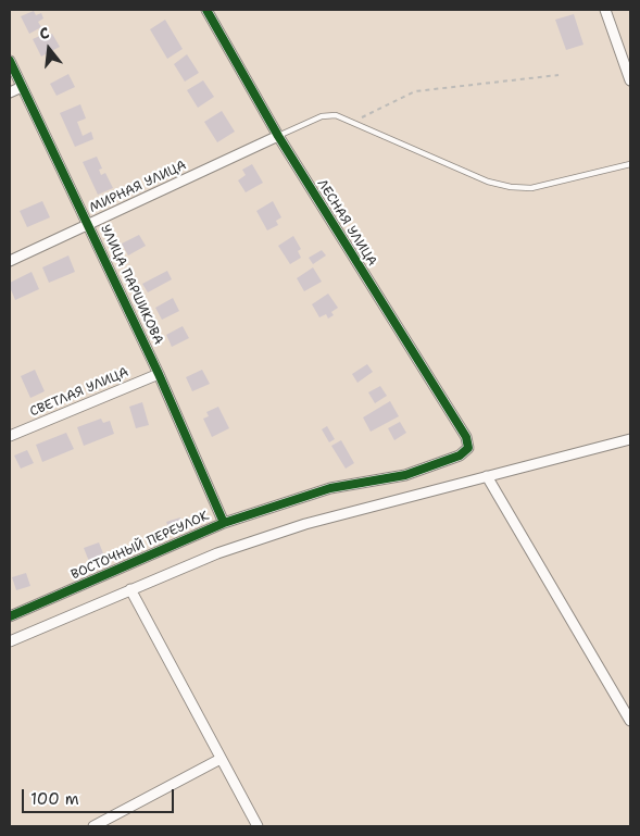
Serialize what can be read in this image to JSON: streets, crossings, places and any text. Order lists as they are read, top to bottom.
{
  "streets": {
    "street": [
      "МИРНАЯ УЛИЦА",
      "ЛЕСНАЯ УЛИЦА",
      "УЛИЦА ПАРШИКОВА",
      "СВЕТЛАЯ УЛИЦА",
      "ВОСТОЧНЫЙ ПЕРЕУЛОК"
    ]
  },
  "crossings": [
    ["МИРНАЯ УЛИЦА", "ЛЕСНАЯ УЛИЦА"],
    ["МИРНАЯ УЛИЦА", "УЛИЦА ПАРШИКОВА"],
    ["ЛЕСНАЯ УЛИЦА", "ВОСТОЧНЫЙ ПЕРЕУЛОК"],
    ["УЛИЦА ПАРШИКОВА", "СВЕТЛАЯ УЛИЦА"],
    ["УЛИЦА ПАРШИКОВА", "ВОСТОЧНЫЙ ПЕРЕУЛОК"]
  ],
  "scale_bar": "100 m",
  "north": "top"
}
